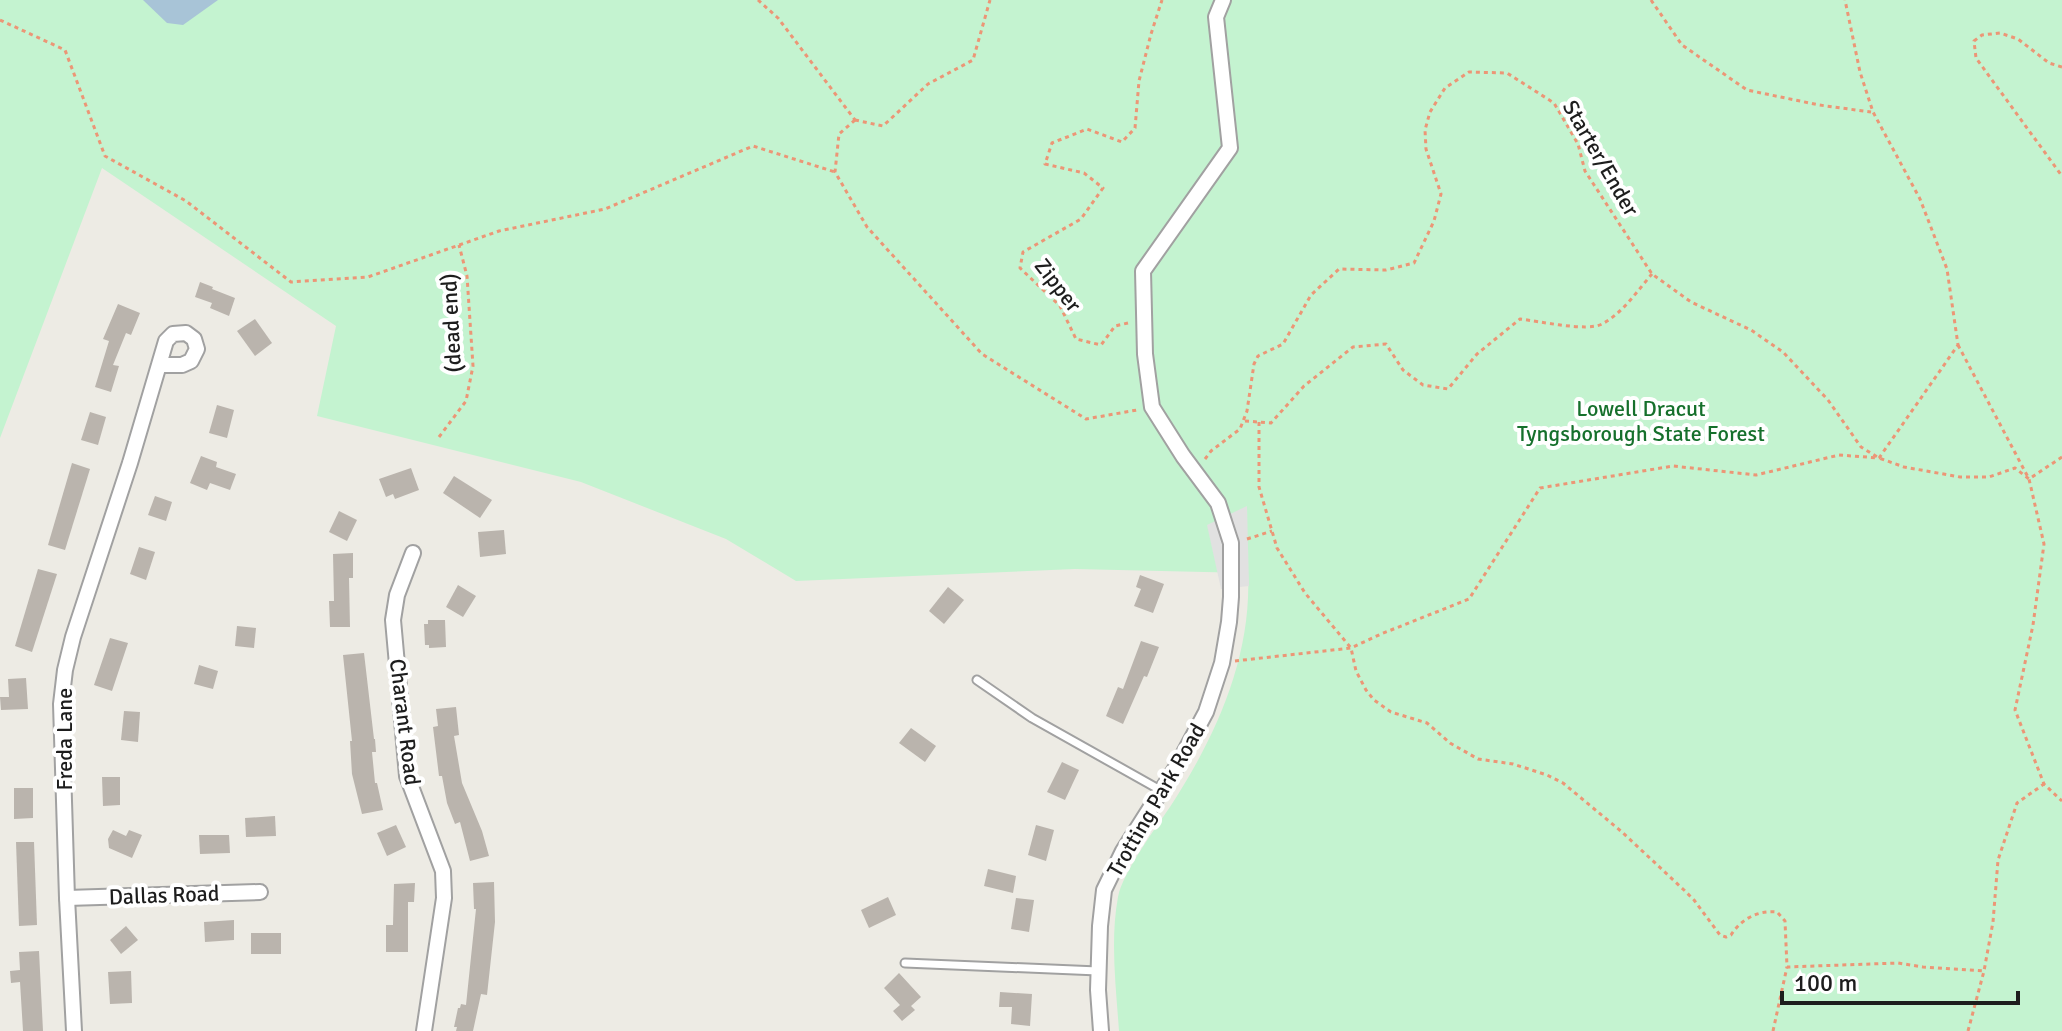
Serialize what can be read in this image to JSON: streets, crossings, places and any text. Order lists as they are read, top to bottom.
{
  "streets": {
    "street": [
      "Charant Road",
      "Freda Lane",
      "Trotting Park Road",
      "Dallas Road"
    ],
    "path": ["Starter/Ender", "Zipper", "(dead end)"]
  },
  "crossings": [
    ["Zipper", "Trotting Park Road"],
    ["Freda Lane", "Dallas Road"]
  ],
  "parks": ["Lowell Dracut Tyngsborough State Forest"],
  "scale_bar": "100 m"
}
